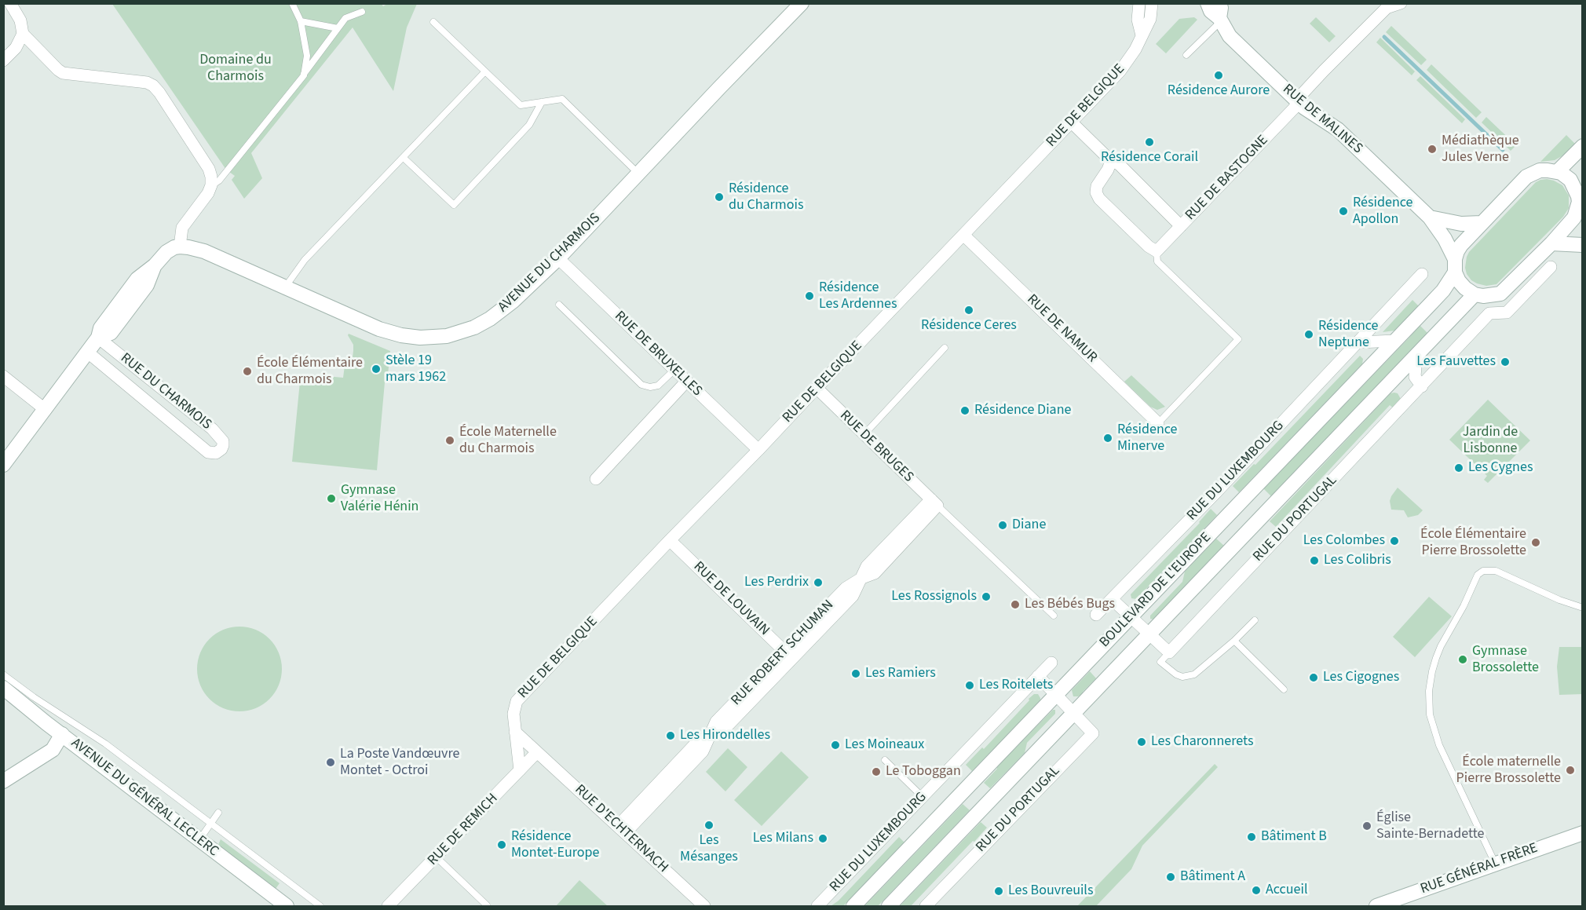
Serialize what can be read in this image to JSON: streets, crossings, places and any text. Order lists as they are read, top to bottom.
{
  "streets": {
    "street": [
      "RUE DE BELGIQUE",
      "RUE DE MALINES",
      "RUE DE BASTOGNE",
      "AVENUE DU CHARMOIS",
      "RUE DE NAMUR",
      "RUE DE BRUXELLES",
      "RUE DU CHARMOIS",
      "RUE DE BRUGES",
      "RUE DU LUXEMBOURG",
      "RUE DU PORTUGAL",
      "BOULEVARD DE L'EUROPE",
      "RUE DE LOUVAIN",
      "RUE ROBERT SCHUMAN",
      "AVENUE DU GÉNÉRAL LECLERC",
      "RUE D'ECHTERNACH",
      "RUE DE REMICH",
      "RUE GÉNÉRAL FRÈRE"
    ]
  },
  "crossings": [
    ["RUE DE BELGIQUE", "RUE DE BASTOGNE"],
    ["RUE DE BELGIQUE", "RUE DE NAMUR"],
    ["RUE DE BELGIQUE", "RUE DE BRUXELLES"],
    ["RUE DE BELGIQUE", "RUE DE BRUGES"],
    ["RUE DE BELGIQUE", "RUE DE LOUVAIN"],
    ["RUE DE BELGIQUE", "RUE DE REMICH"],
    ["RUE DE MALINES", "RUE DE BASTOGNE"],
    ["RUE DE MALINES", "BOULEVARD DE L'EUROPE"],
    ["AVENUE DU CHARMOIS", "RUE DE BRUXELLES"],
    ["RUE DE BRUGES", "RUE ROBERT SCHUMAN"],
    ["RUE DU PORTUGAL", "BOULEVARD DE L'EUROPE"],
    ["RUE DE LOUVAIN", "RUE ROBERT SCHUMAN"],
    ["RUE ROBERT SCHUMAN", "RUE D'ECHTERNACH"],
    ["RUE D'ECHTERNACH", "RUE DE REMICH"]
  ],
  "parks": ["Domaine du Charmois", "Jardin de Lisbonne"],
  "places": [
    "Résidence Aurore",
    "Résidence Corail",
    "Médiathèque Jules Verne",
    "Résidence du Charmois",
    "Résidence Apollon",
    "Résidence Les Ardennes",
    "Résidence Ceres",
    "Résidence Neptune",
    "Les Fauvettes",
    "Stèle 19 mars 1962",
    "École Élémentaire du Charmois",
    "Résidence Diane",
    "Résidence Minerve",
    "École Maternelle du Charmois",
    "Les Cygnes",
    "Gymnase Valérie Hénin",
    "Diane",
    "Les Colombes",
    "École Élémentaire Pierre Brossolette",
    "Les Colibris",
    "Les Perdrix",
    "Les Rossignols",
    "Les Bébés Bugs",
    "Gymnase Brossolette",
    "Les Ramiers",
    "Les Cigognes",
    "Les Roitelets",
    "Les Hirondelles",
    "Les Charonnerets",
    "Les Moineaux",
    "La Poste Vandœuvre Montet - Octroi",
    "École maternelle Pierre Brossolette",
    "Le Toboggan",
    "Les Mésanges",
    "Église Sainte-Bernadette",
    "Bâtiment B",
    "Les Milans",
    "Résidence Montet-Europe",
    "Bâtiment A",
    "Accueil",
    "Les Bouvreuils"
  ]
}
